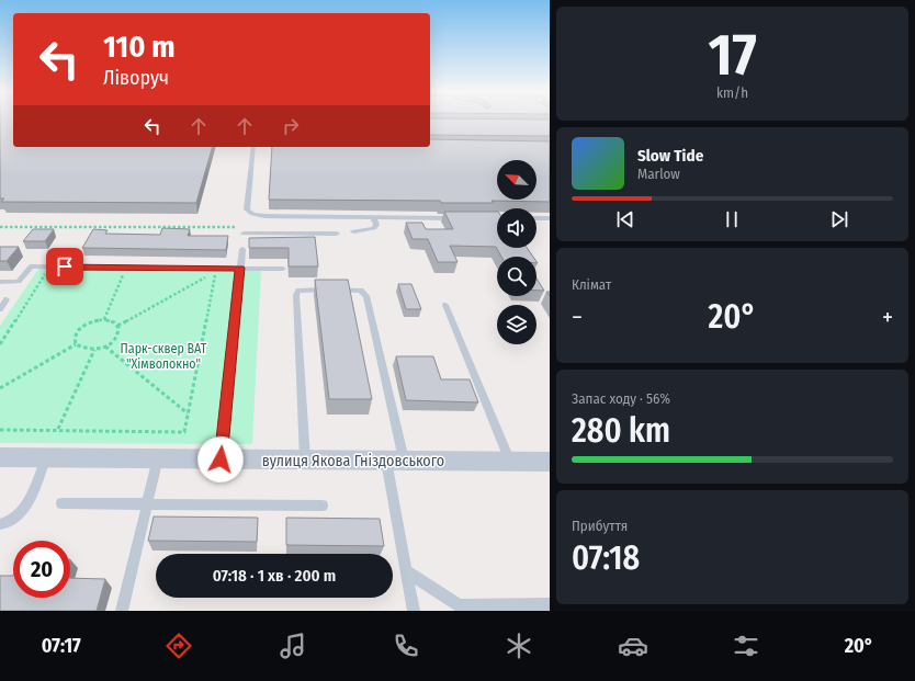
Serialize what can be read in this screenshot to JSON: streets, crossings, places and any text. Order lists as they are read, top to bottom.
{
  "streets": {
    "street": ["вулиця Якова Гніздовського"]
  },
  "parks": ["Парк-сквер ВАТ \"Хімволокно\""],
  "north": "top left",
  "page": {
    "tile": [
      ["17", "km/h"],
      "Клімат",
      ["Запас ходу · 56%", "280 km"],
      ["Прибуття", "07:18"]
    ],
    "turn": ["110 m", "Ліворуч"],
    "song": ["Slow Tide", "Marlow"],
    "heat": ["−", "20°", "+"],
    "limit": "20",
    "trip": "07:18 · 1 хв · 200 m",
    "tabs": ["07:17", "20°"]
  }
}
